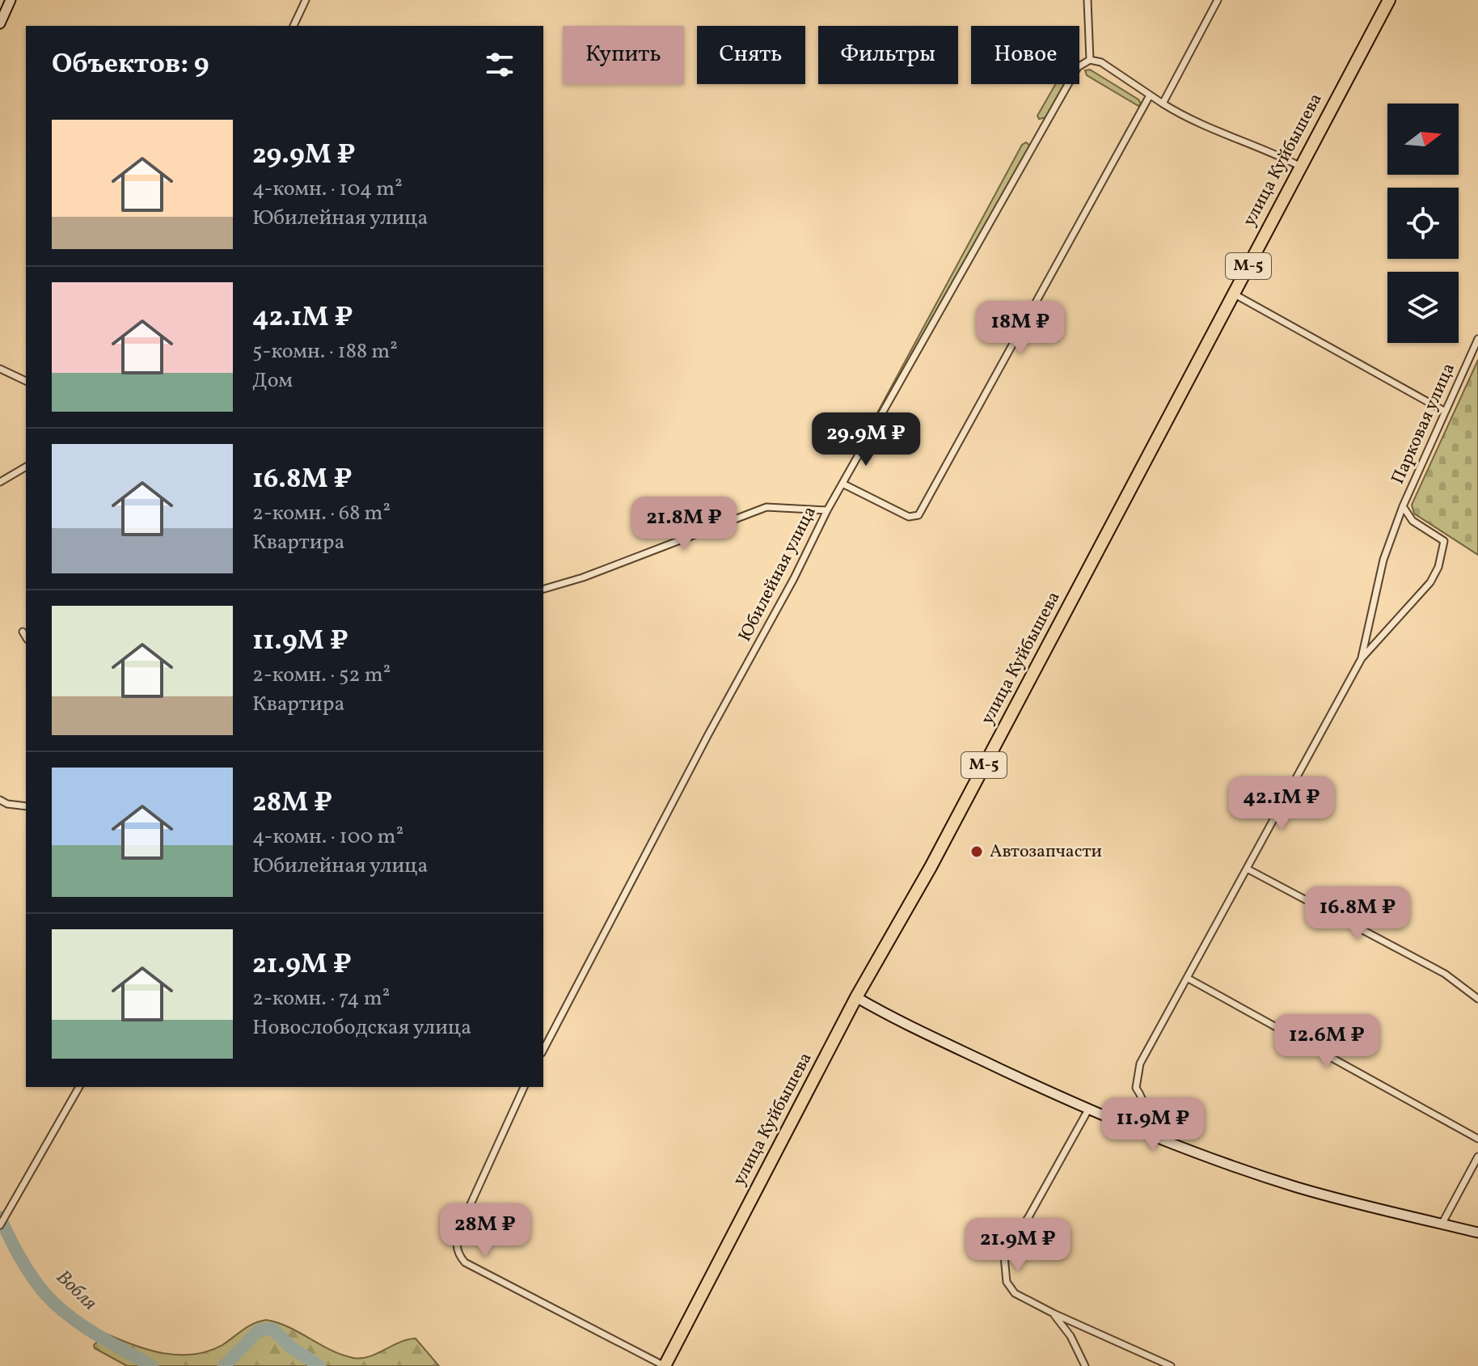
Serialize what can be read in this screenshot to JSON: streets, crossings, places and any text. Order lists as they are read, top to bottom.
{
  "streets": {
    "highway": ["улица Куйбышева", "М-5"],
    "street": ["Парковая улица", "Юбилейная улица"]
  },
  "water": ["Вобля"],
  "places": ["Автозапчасти"],
  "north": "right",
  "page": {
    "chip": [
      "Купить",
      "Снять",
      "Фильтры",
      "Новое"
    ],
    "heading": "Объектов: 9",
    "list": [
      {
        "name": "29.9M ₽",
        "note": "4-комн. · 104 m² · Юбилейная улица"
      },
      {
        "name": "42.1M ₽",
        "note": "5-комн. · 188 m² · Дом"
      },
      {
        "name": "16.8M ₽",
        "note": "2-комн. · 68 m² · Квартира"
      },
      {
        "name": "11.9M ₽",
        "note": "2-комн. · 52 m² · Квартира"
      },
      {
        "name": "28M ₽",
        "note": "4-комн. · 100 m² · Юбилейная улица"
      },
      {
        "name": "21.9M ₽",
        "note": "2-комн. · 74 m² · Новослободская улица"
      }
    ],
    "price": [
      "18M ₽",
      "29.9M ₽",
      "21.8M ₽",
      "42.1M ₽",
      "16.8M ₽",
      "12.6M ₽",
      "11.9M ₽",
      "28M ₽",
      "21.9M ₽"
    ]
  }
}
